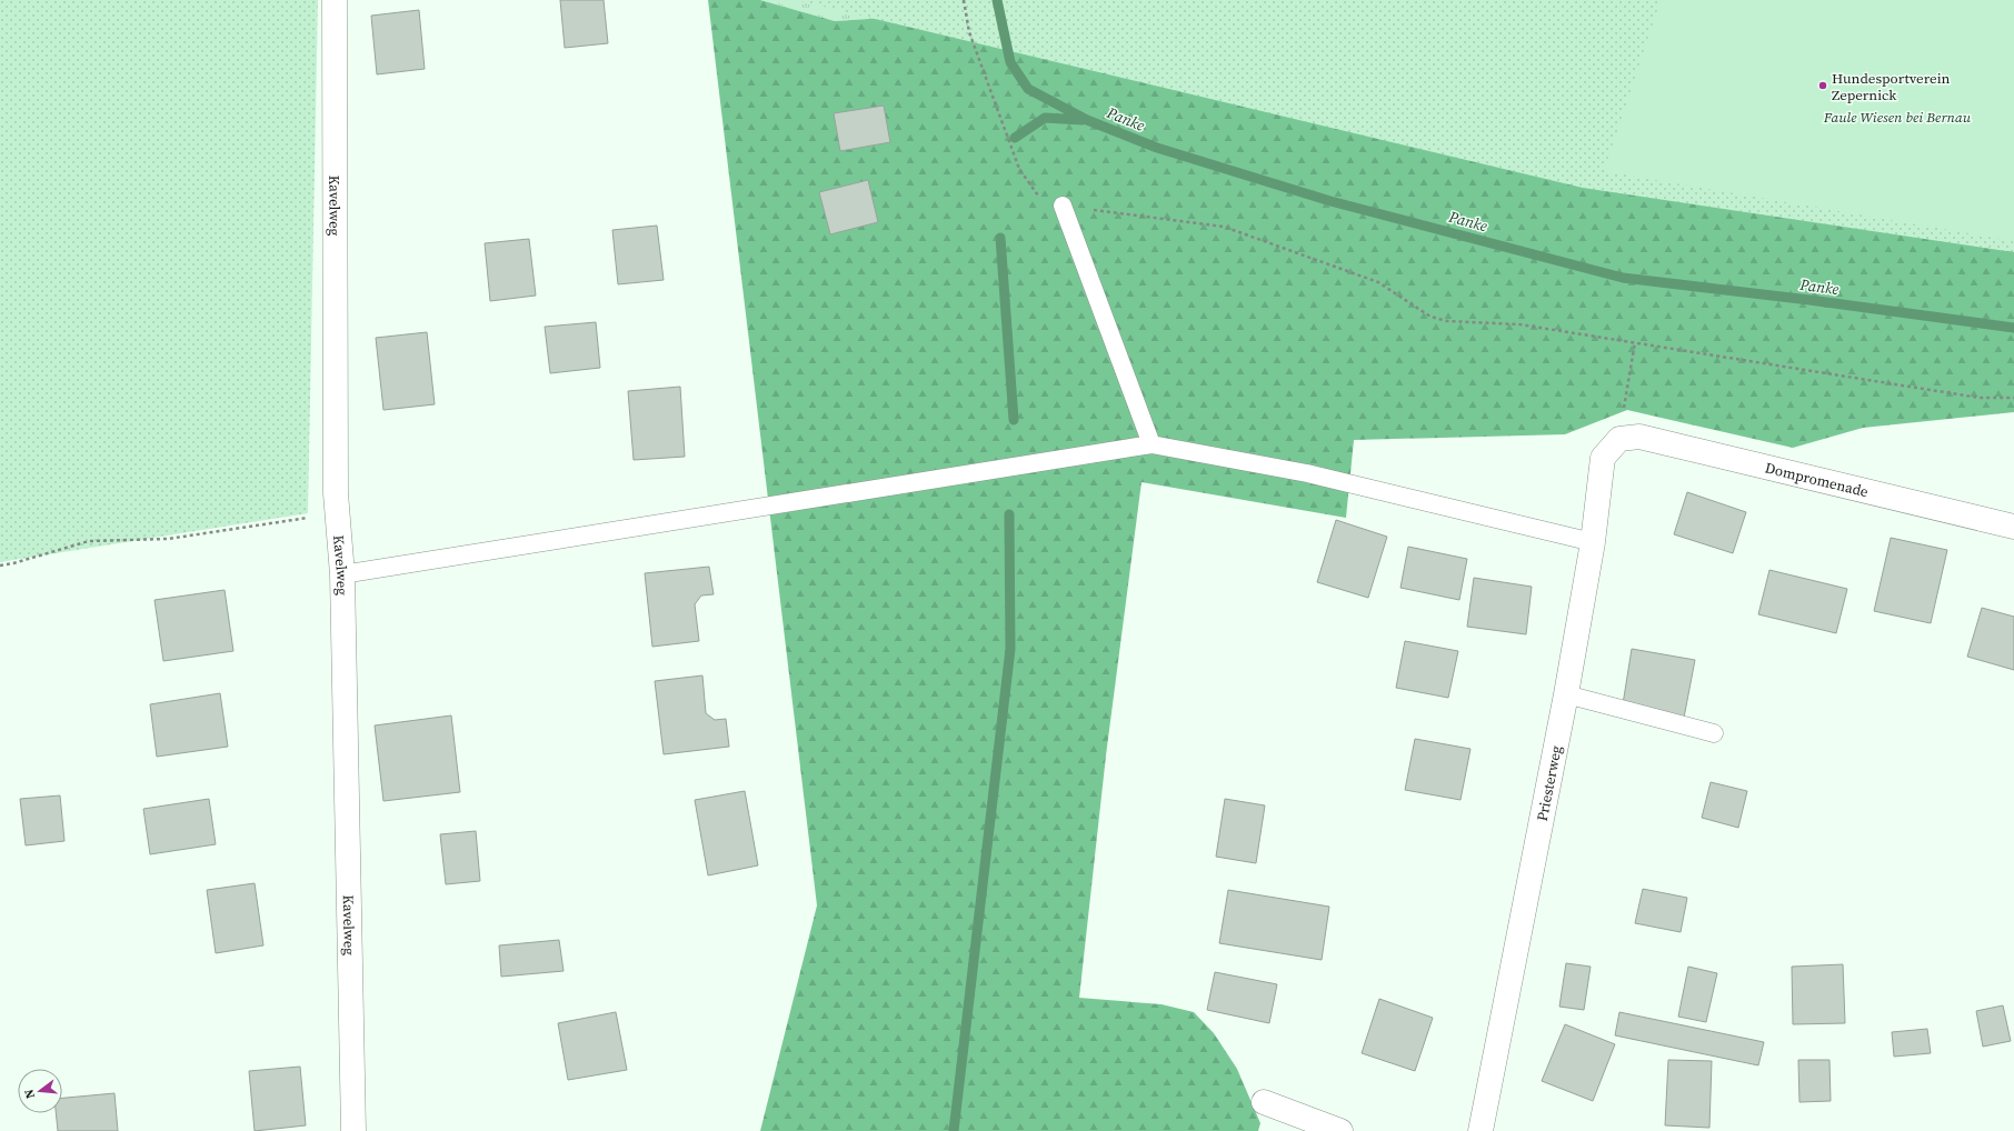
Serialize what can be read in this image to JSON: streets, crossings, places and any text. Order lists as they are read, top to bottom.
{
  "streets": {
    "street": ["Kavelweg", "Dompromenade", "Priesterweg"]
  },
  "crossings": [
    ["Dompromenade", "Priesterweg"]
  ],
  "water": ["Panke"],
  "parks": ["Faule Wiesen bei Bernau"],
  "places": ["Hundesportverein Zepernick"],
  "north": "left"
}
